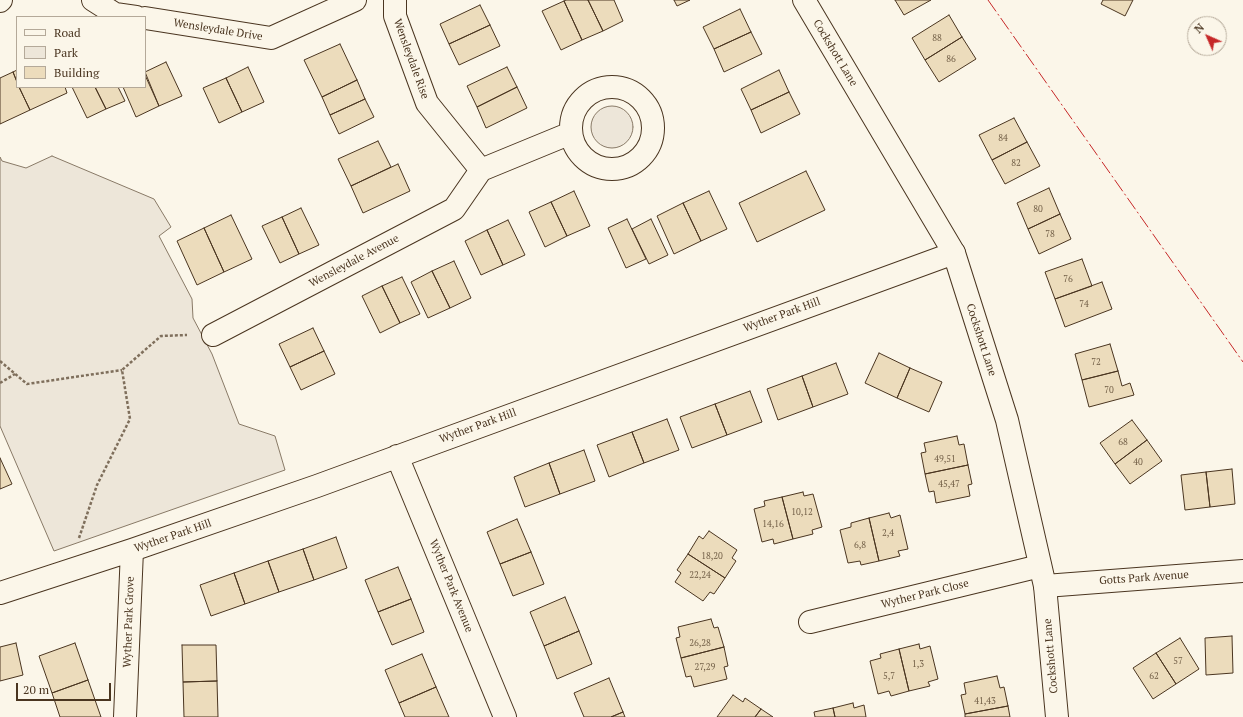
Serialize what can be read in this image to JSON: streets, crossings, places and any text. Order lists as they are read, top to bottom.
{
  "streets": {
    "street": [
      "Wensleydale Drive",
      "Cockshott Lane",
      "Wensleydale Rise",
      "Wensleydale Avenue",
      "Wyther Park Hill",
      "Gotts Park Avenue",
      "Wyther Park Avenue",
      "Wyther Park Close",
      "Wyther Park Grove"
    ]
  },
  "crossings": [
    ["Cockshott Lane", "Wyther Park Hill"],
    ["Cockshott Lane", "Gotts Park Avenue"],
    ["Cockshott Lane", "Wyther Park Close"],
    ["Wensleydale Rise", "Wensleydale Avenue"],
    ["Wyther Park Hill", "Wyther Park Avenue"],
    ["Wyther Park Hill", "Wyther Park Grove"],
    ["Gotts Park Avenue", "Wyther Park Close"]
  ],
  "house_numbers": [
    "88",
    "86",
    "84",
    "82",
    "80",
    "78",
    "76",
    "74",
    "72",
    "70",
    "68",
    "49,51",
    "40",
    "45,47",
    "10,12",
    "14,16",
    "2,4",
    "6,8",
    "18,20",
    "22,24",
    "26,28",
    "57",
    "1,3",
    "27,29",
    "5,7",
    "62",
    "41,43"
  ],
  "legend": ["Road", "Park", "Building"],
  "scale_bar": "20 m",
  "north": "top left"
}
